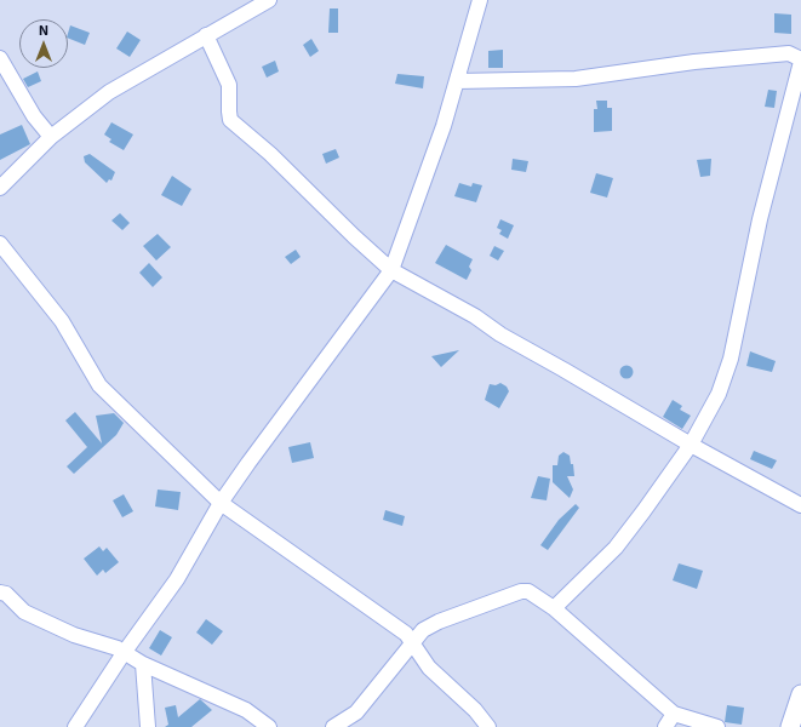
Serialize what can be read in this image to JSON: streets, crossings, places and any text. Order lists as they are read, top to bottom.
{
  "north": "top"
}
